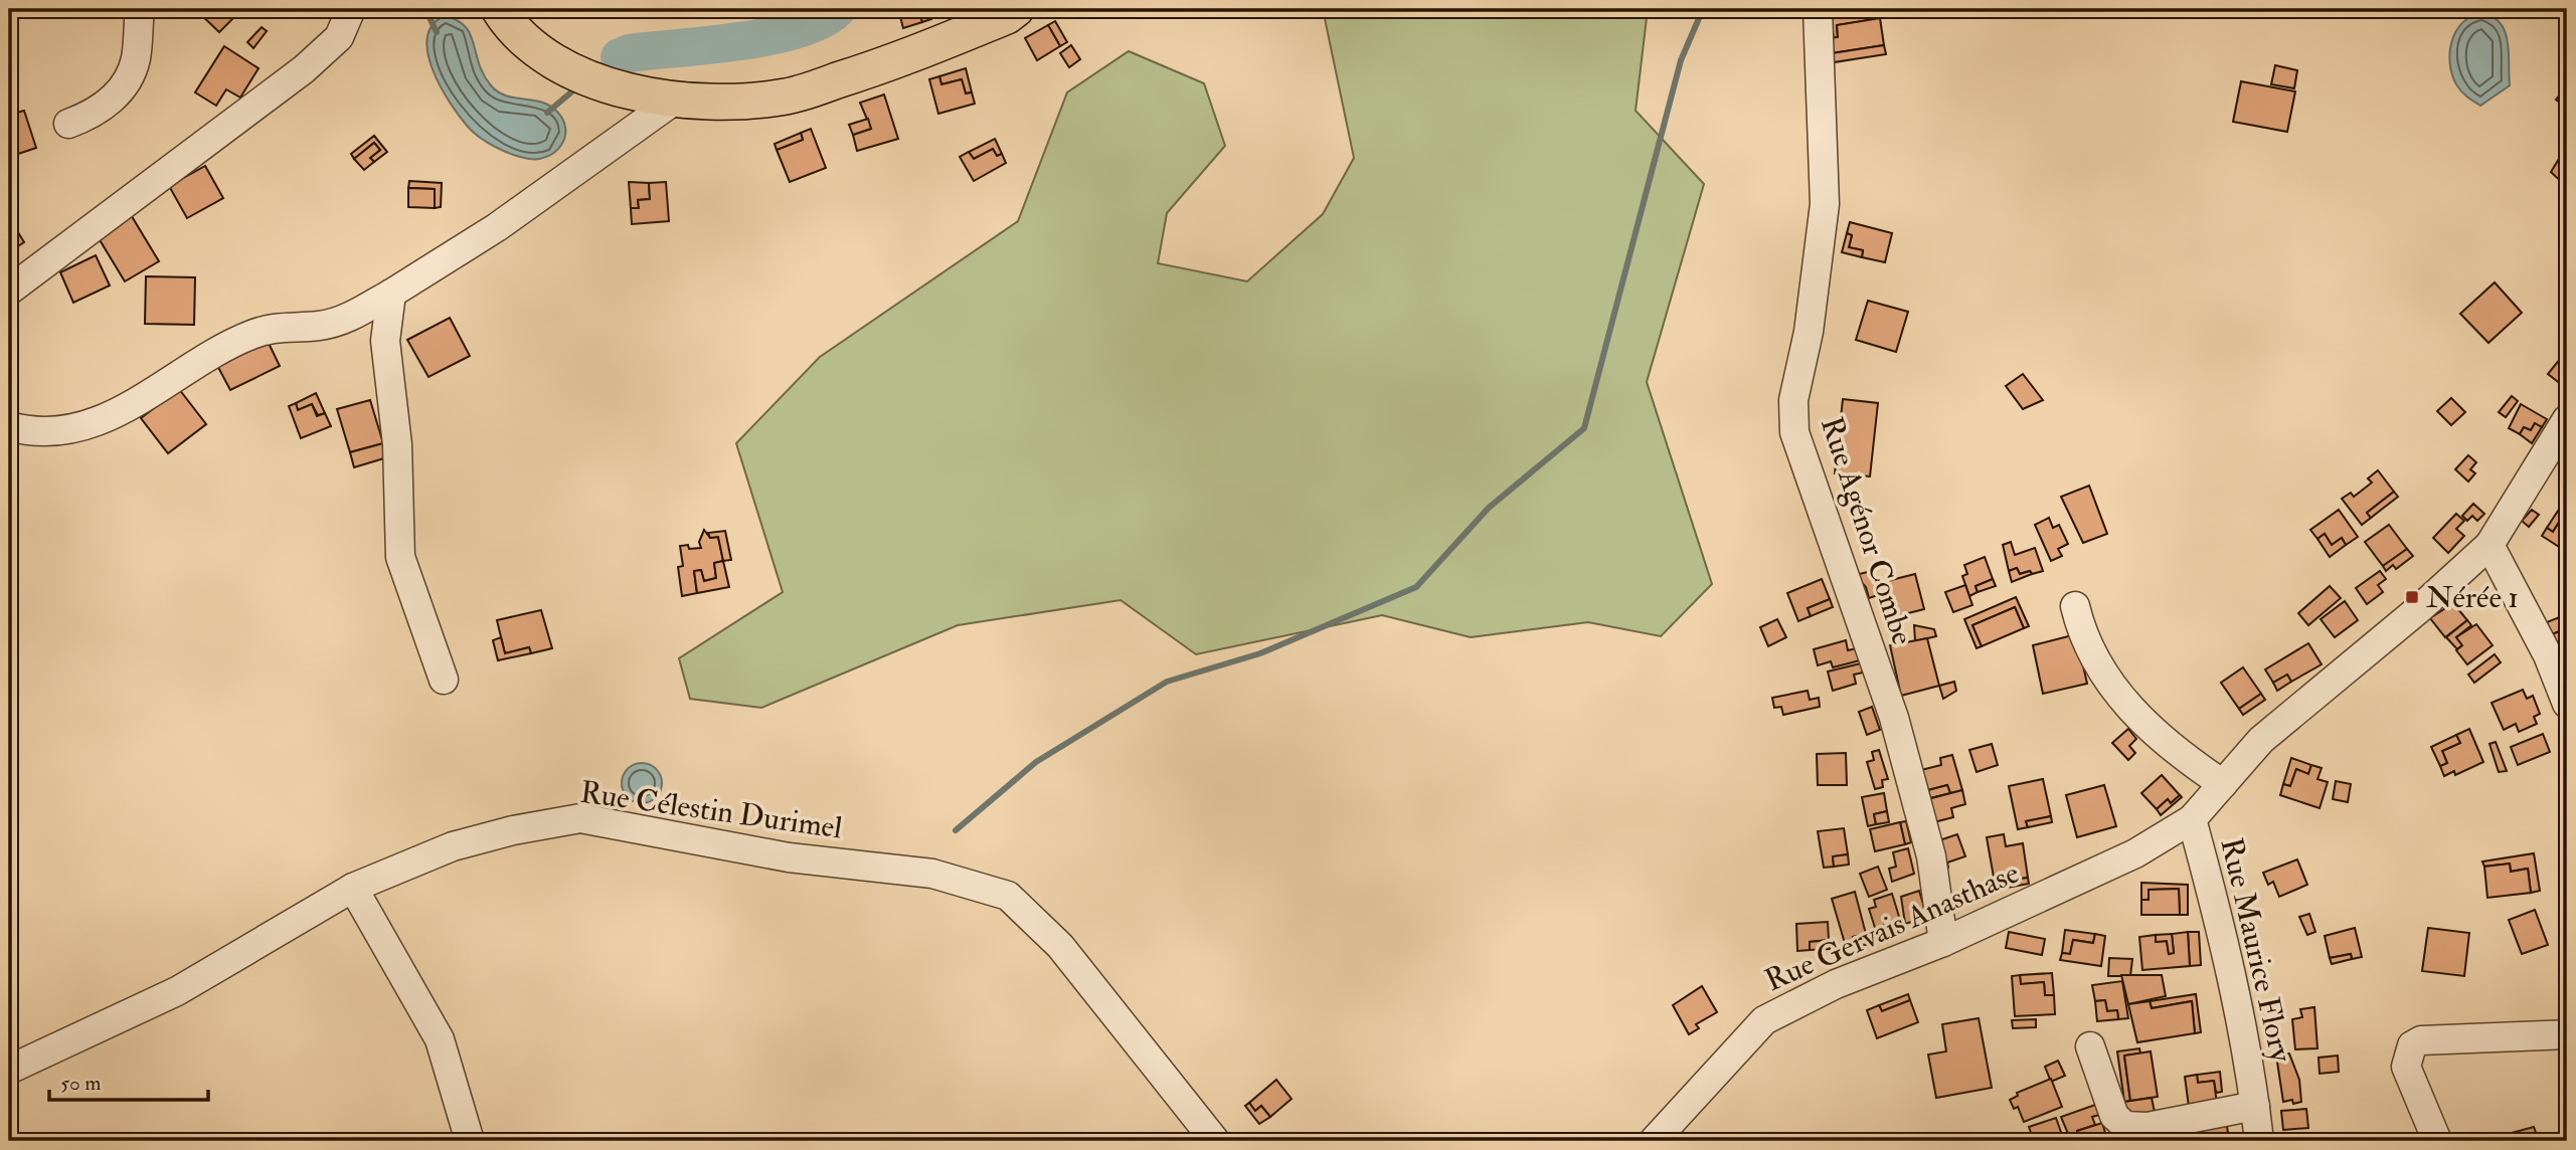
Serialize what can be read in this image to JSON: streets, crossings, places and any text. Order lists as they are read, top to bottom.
{
  "streets": {
    "street": [
      "Rue Agénor Combe",
      "Rue Célestin Durimel",
      "Rue Gervais Anasthase",
      "Rue Maurice Flory"
    ]
  },
  "crossings": [
    ["Rue Agénor Combe", "Rue Gervais Anasthase"],
    ["Rue Gervais Anasthase", "Rue Maurice Flory"]
  ],
  "places": {
    "transit": ["Nérée 1"]
  },
  "scale_bar": "50 m"
}
